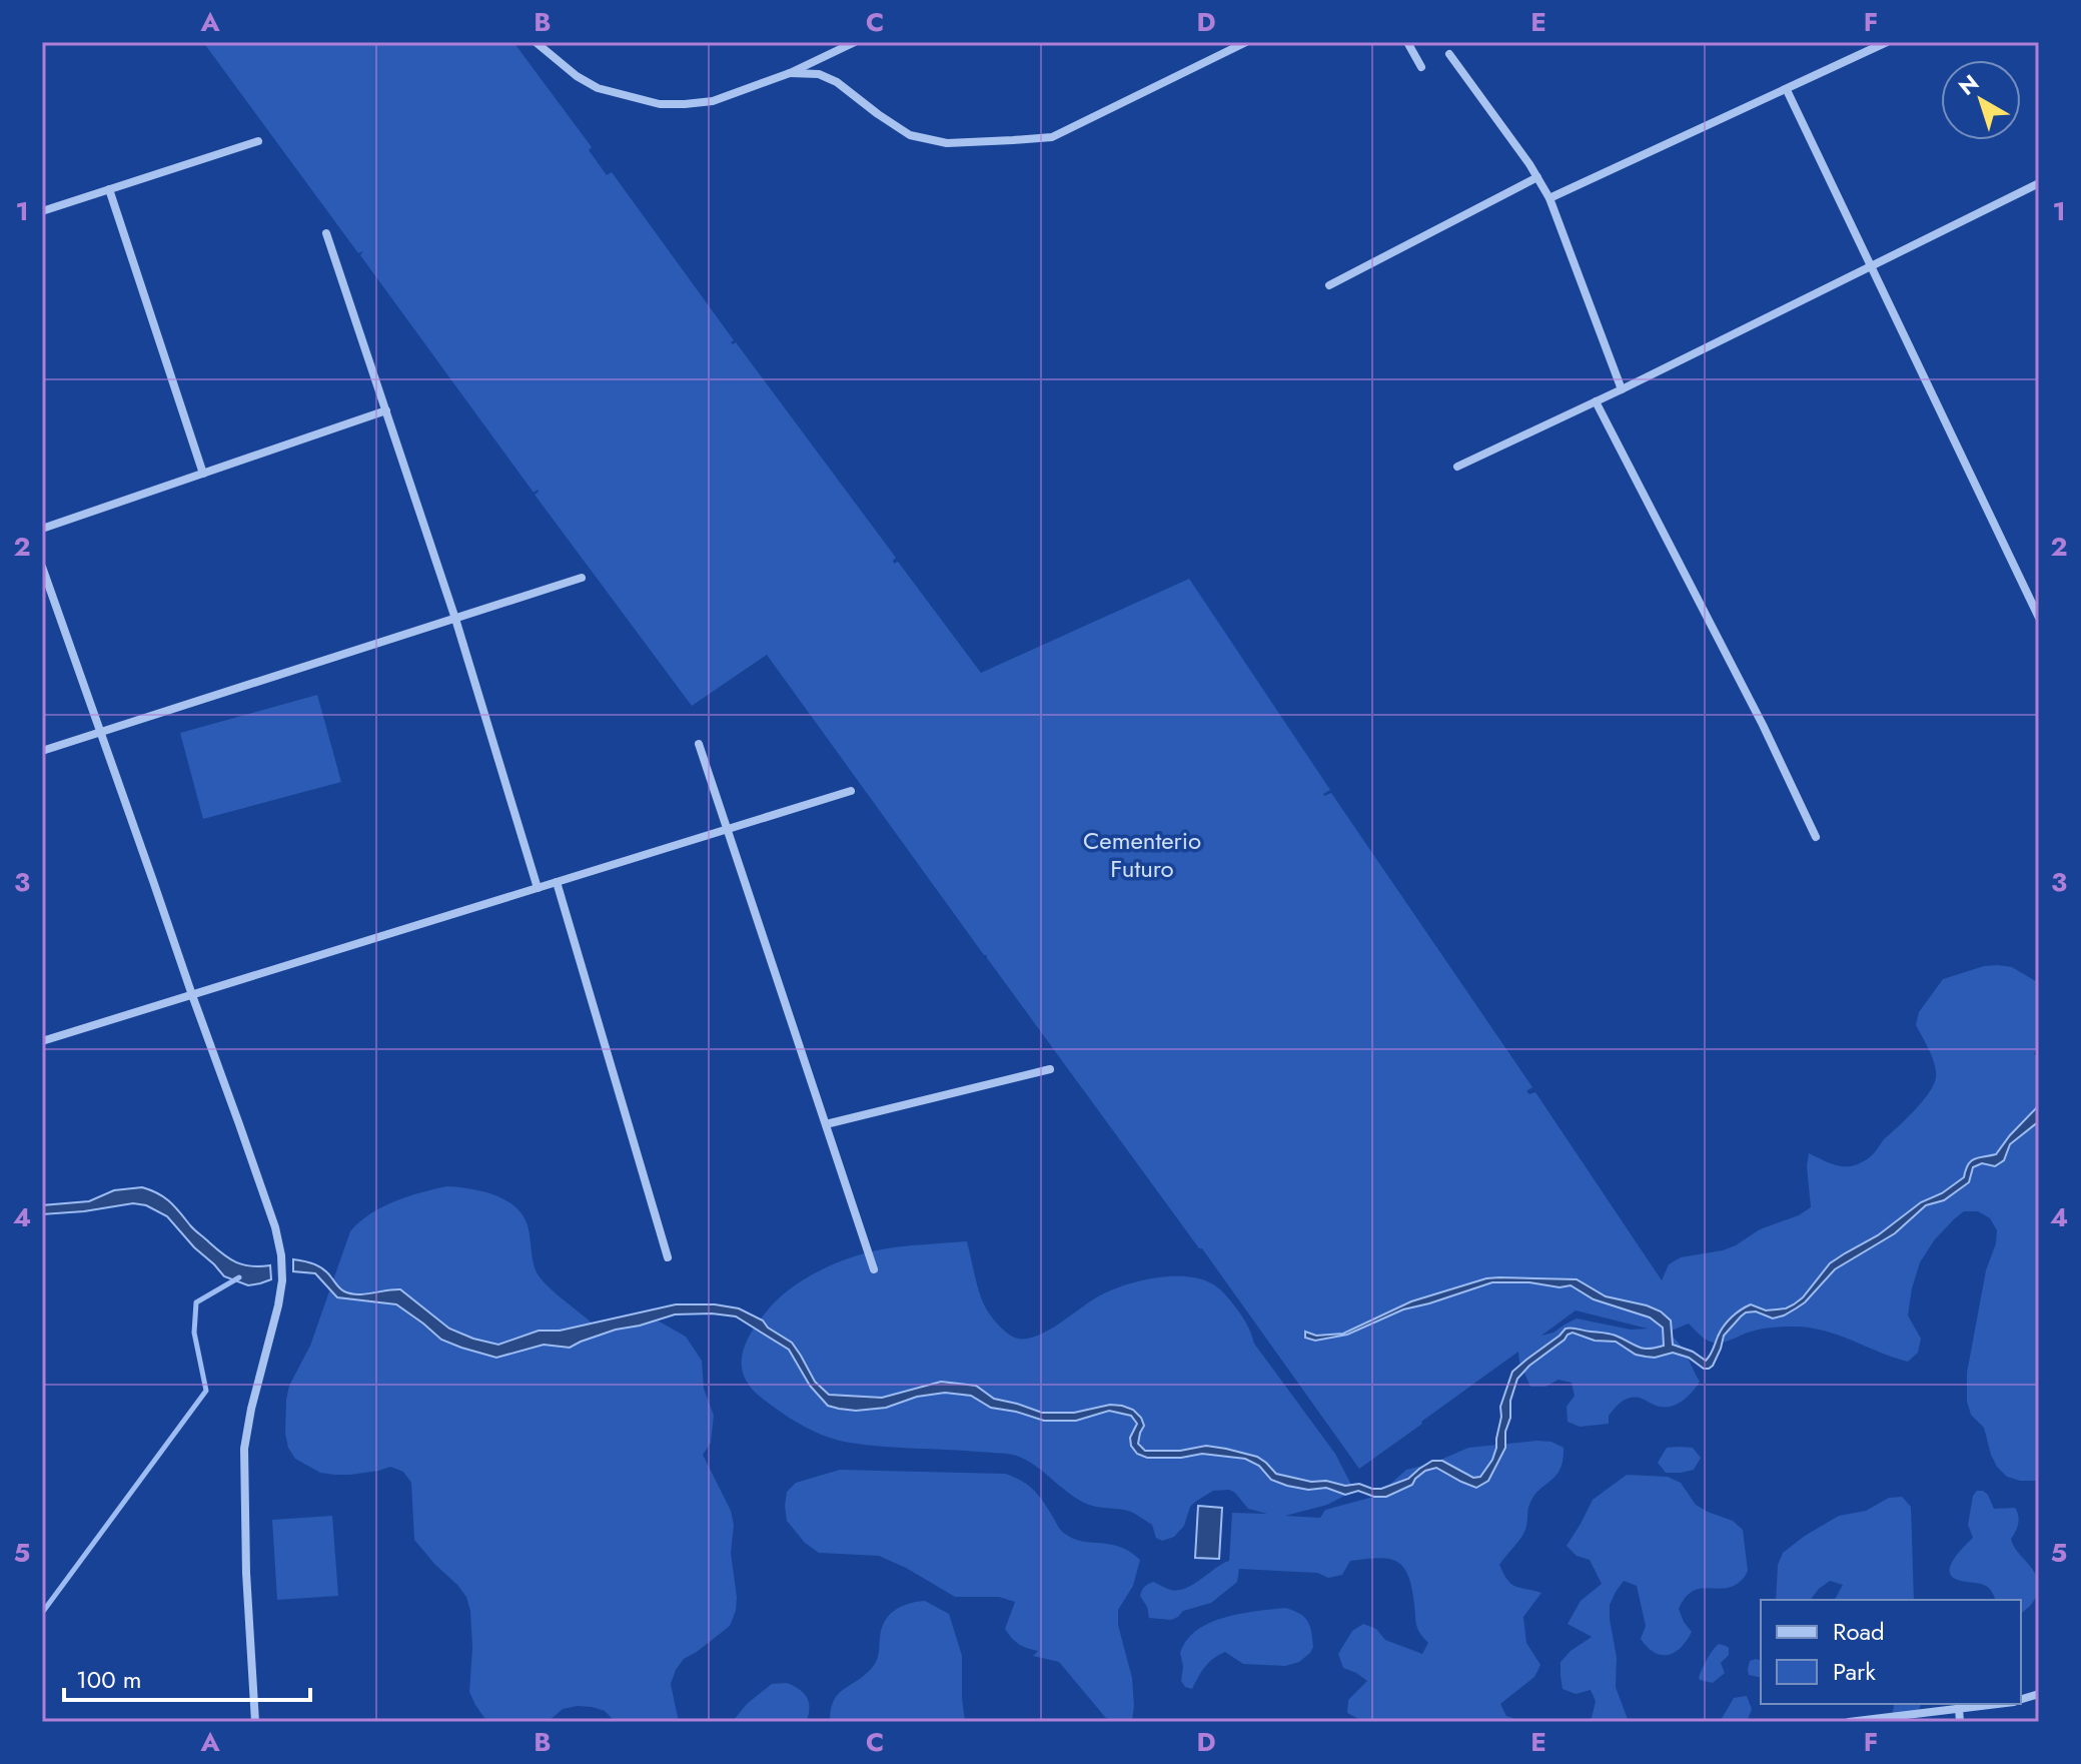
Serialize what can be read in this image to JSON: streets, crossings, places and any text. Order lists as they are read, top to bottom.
{
  "parks": ["Cementerio Futuro"],
  "legend": ["Road", "Park"],
  "scale_bar": "100 m",
  "north": "top left",
  "grid": {
    "columns": [
      "A",
      "B",
      "C",
      "D",
      "E",
      "F"
    ],
    "rows": [
      "1",
      "2",
      "3",
      "4",
      "5"
    ]
  }
}
